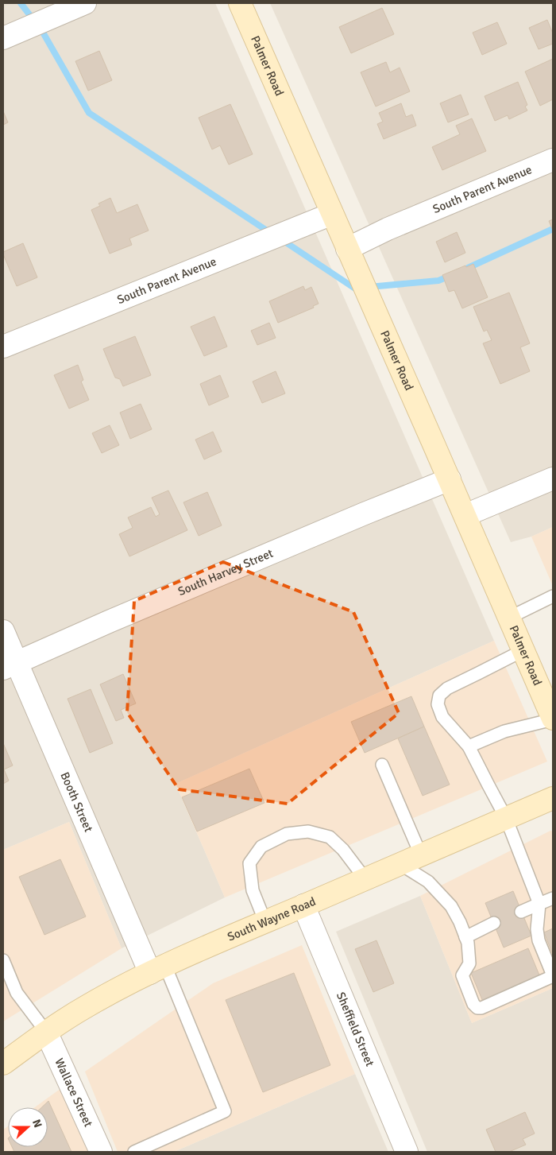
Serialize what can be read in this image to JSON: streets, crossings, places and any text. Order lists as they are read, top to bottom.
{
  "streets": {
    "street": [
      "Palmer Road",
      "South Parent Avenue",
      "South Harvey Street",
      "Booth Street",
      "South Wayne Road",
      "Sheffield Street",
      "Wallace Street"
    ]
  },
  "crossings": [
    ["Palmer Road", "South Parent Avenue"],
    ["Palmer Road", "South Harvey Street"],
    ["South Harvey Street", "Booth Street"],
    ["Booth Street", "South Wayne Road"],
    ["South Wayne Road", "Sheffield Street"],
    ["South Wayne Road", "Wallace Street"]
  ],
  "north": "right"
}
